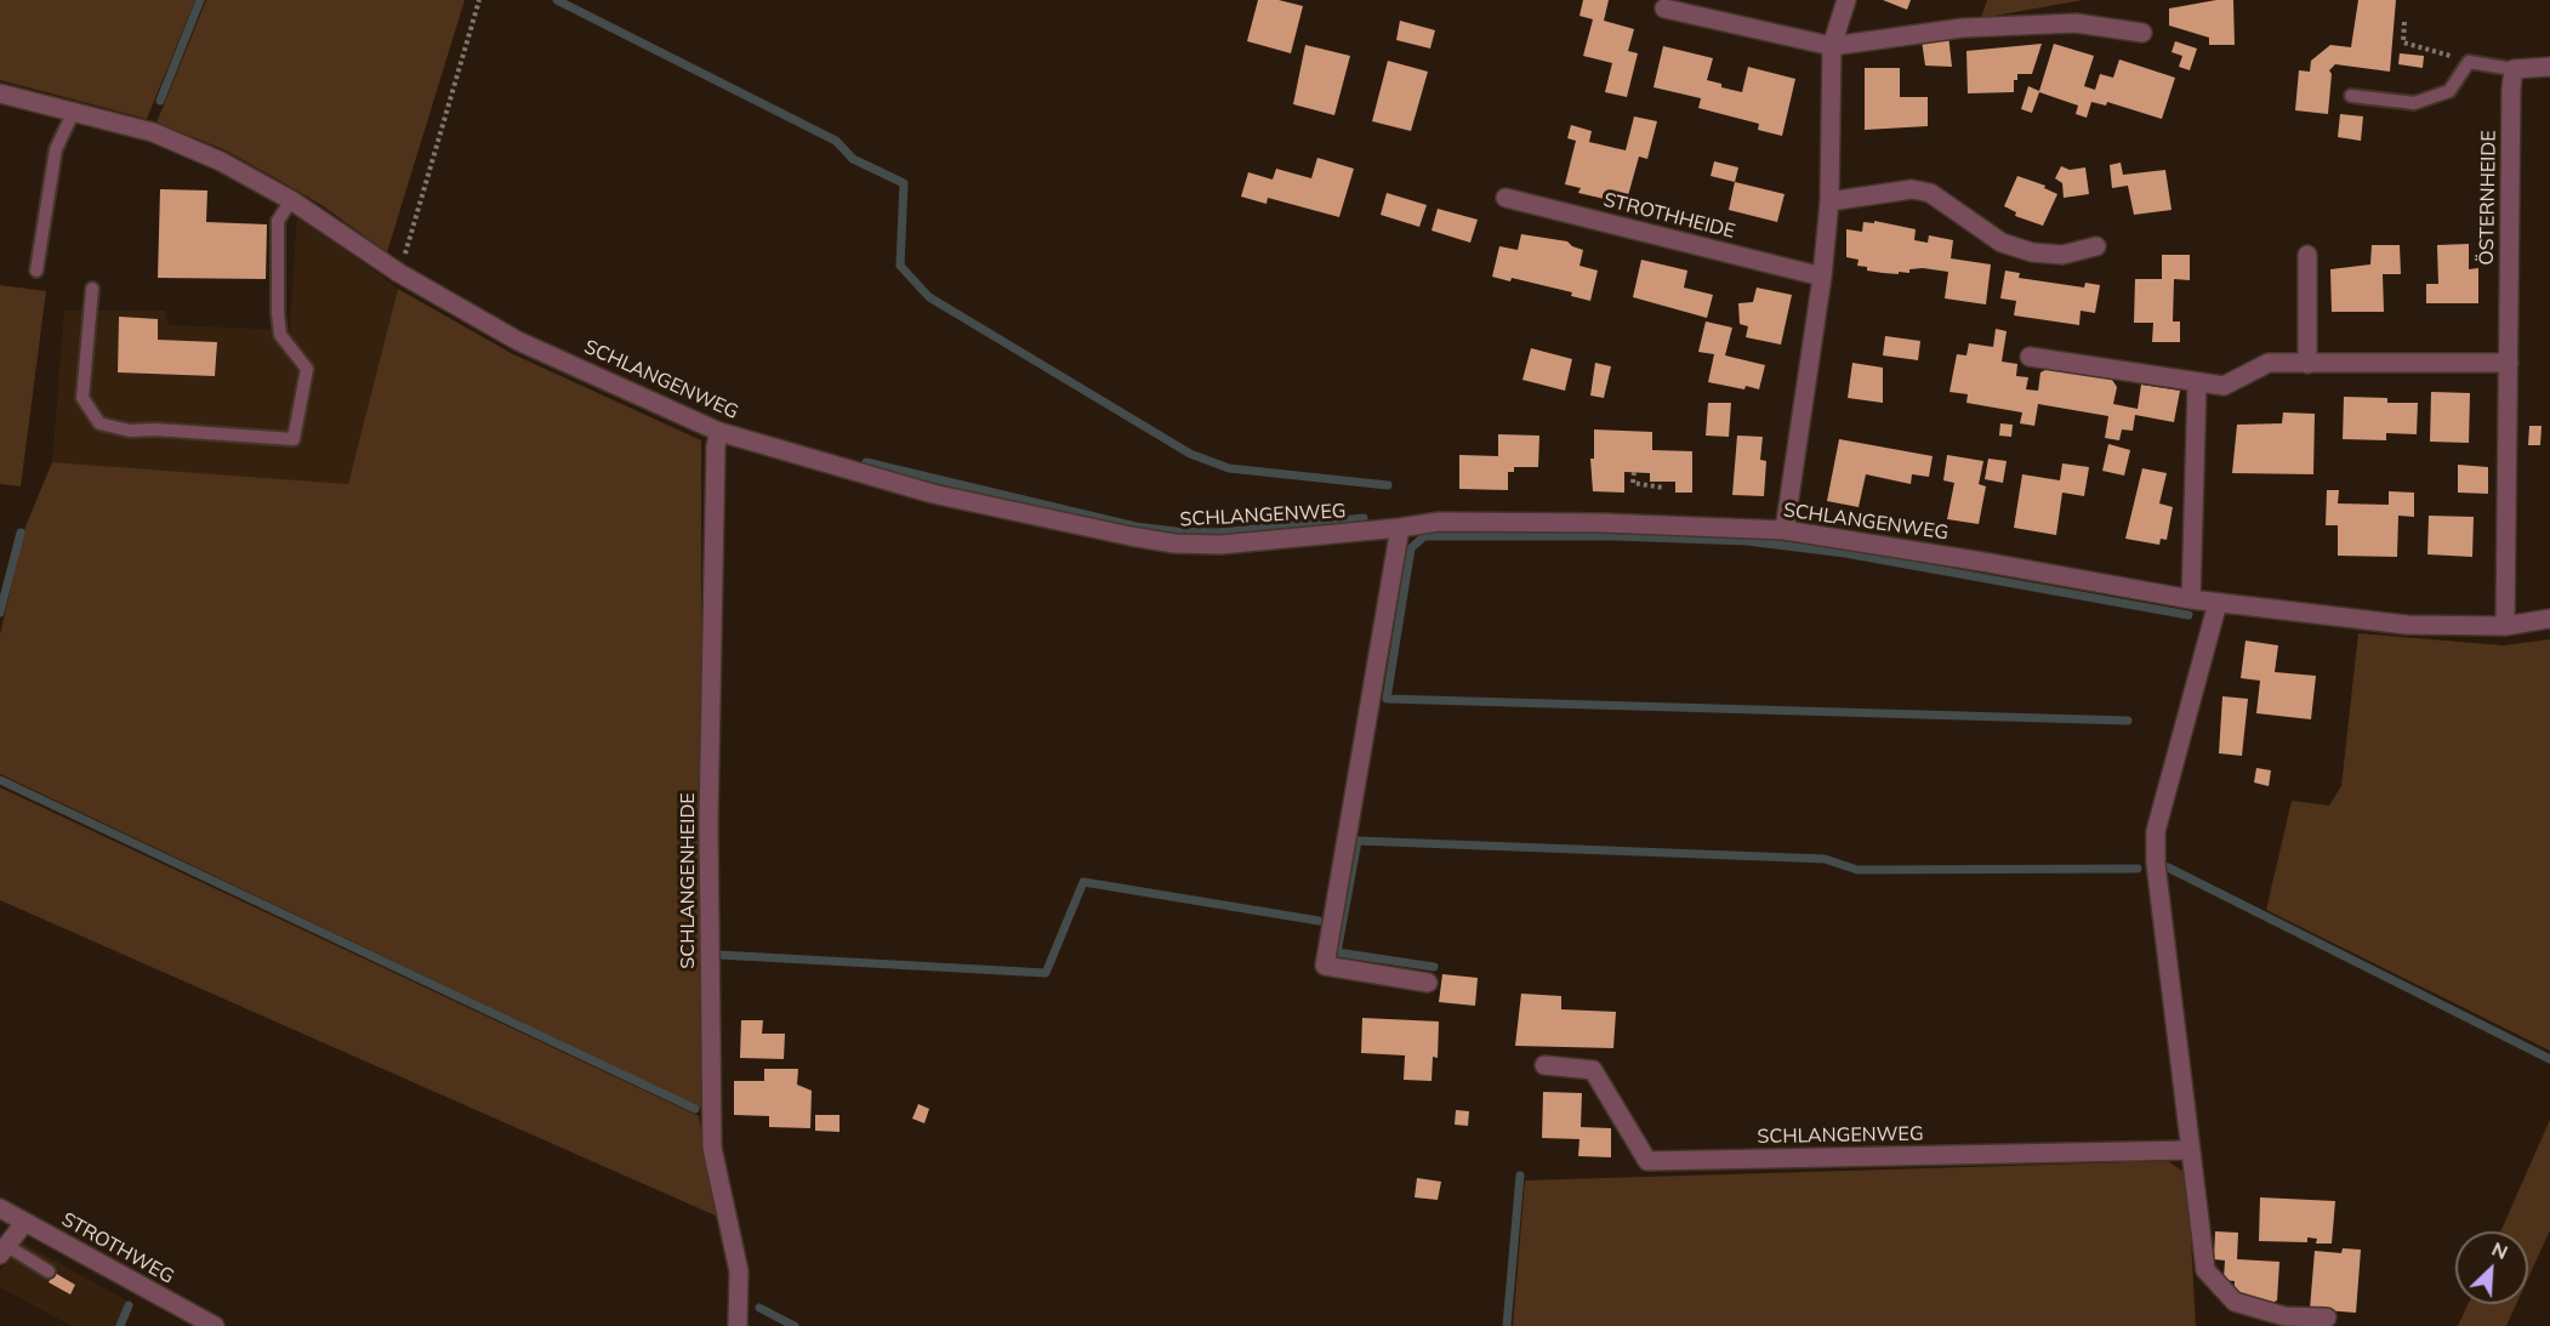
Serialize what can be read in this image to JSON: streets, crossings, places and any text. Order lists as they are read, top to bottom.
{
  "streets": {
    "street": [
      "ÖSTERNHEIDE",
      "STROTHHEIDE",
      "SCHLANGENWEG",
      "SCHLANGENHEIDE",
      "STROTHWEG"
    ]
  },
  "crossings": [
    ["ÖSTERNHEIDE", "SCHLANGENWEG"],
    ["SCHLANGENWEG", "SCHLANGENHEIDE"]
  ],
  "north": "top right"
}
